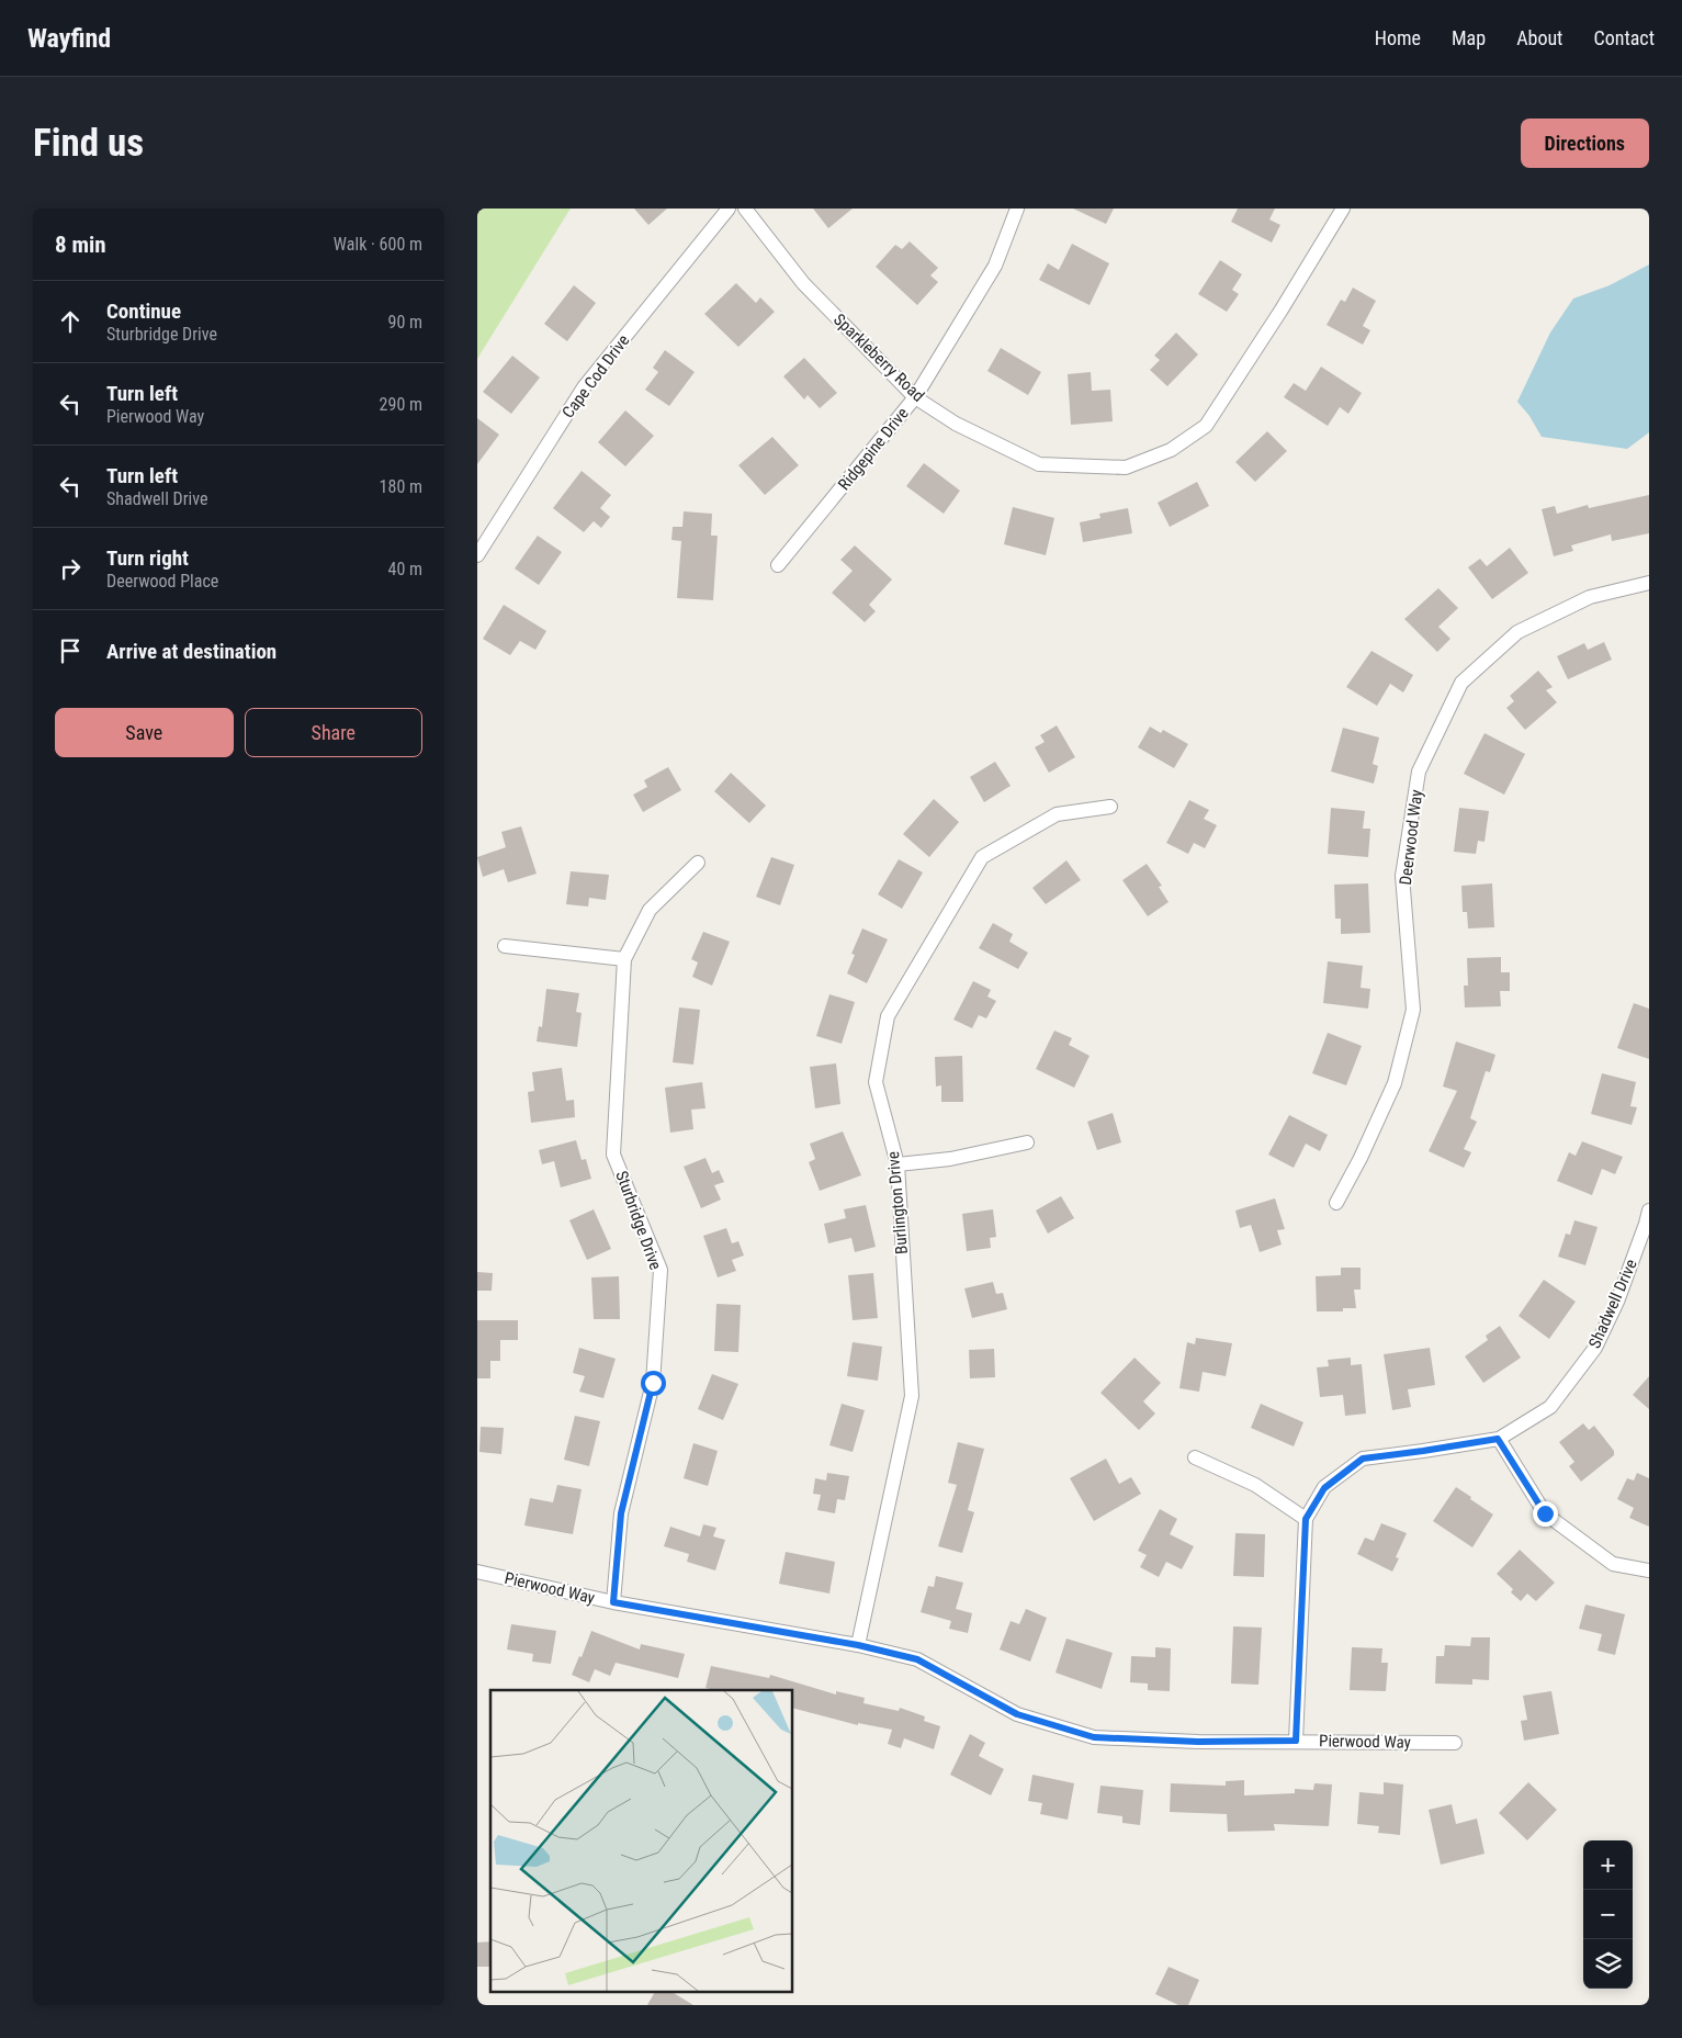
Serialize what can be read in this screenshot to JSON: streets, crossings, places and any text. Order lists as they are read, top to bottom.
{
  "streets": {
    "street": [
      "Sparkleberry Road",
      "Cape Cod Drive",
      "Ridgepine Drive",
      "Deerwood Way",
      "Burlington Drive",
      "Sturbridge Drive",
      "Shadwell Drive",
      "Pierwood Way"
    ]
  },
  "crossings": [
    ["Sparkleberry Road", "Ridgepine Drive"],
    ["Burlington Drive", "Pierwood Way"],
    ["Sturbridge Drive", "Pierwood Way"],
    ["Shadwell Drive", "Pierwood Way"]
  ],
  "page": {
    "header": "Wayfind",
    "nav": [
      "Home",
      "Map",
      "About",
      "Contact"
    ],
    "buttons": [
      "Directions",
      ["Save", "Share"]
    ],
    "title": "Find us",
    "heading": ["8 min", "Walk · 600 m"],
    "list": [
      ["Continue", "Sturbridge Drive", "90 m"],
      ["Turn left", "Pierwood Way", "290 m"],
      ["Turn left", "Shadwell Drive", "180 m"],
      ["Turn right", "Deerwood Place", "40 m"],
      "Arrive at destination"
    ],
    "map_buttons": ["+", "−"]
  }
}
